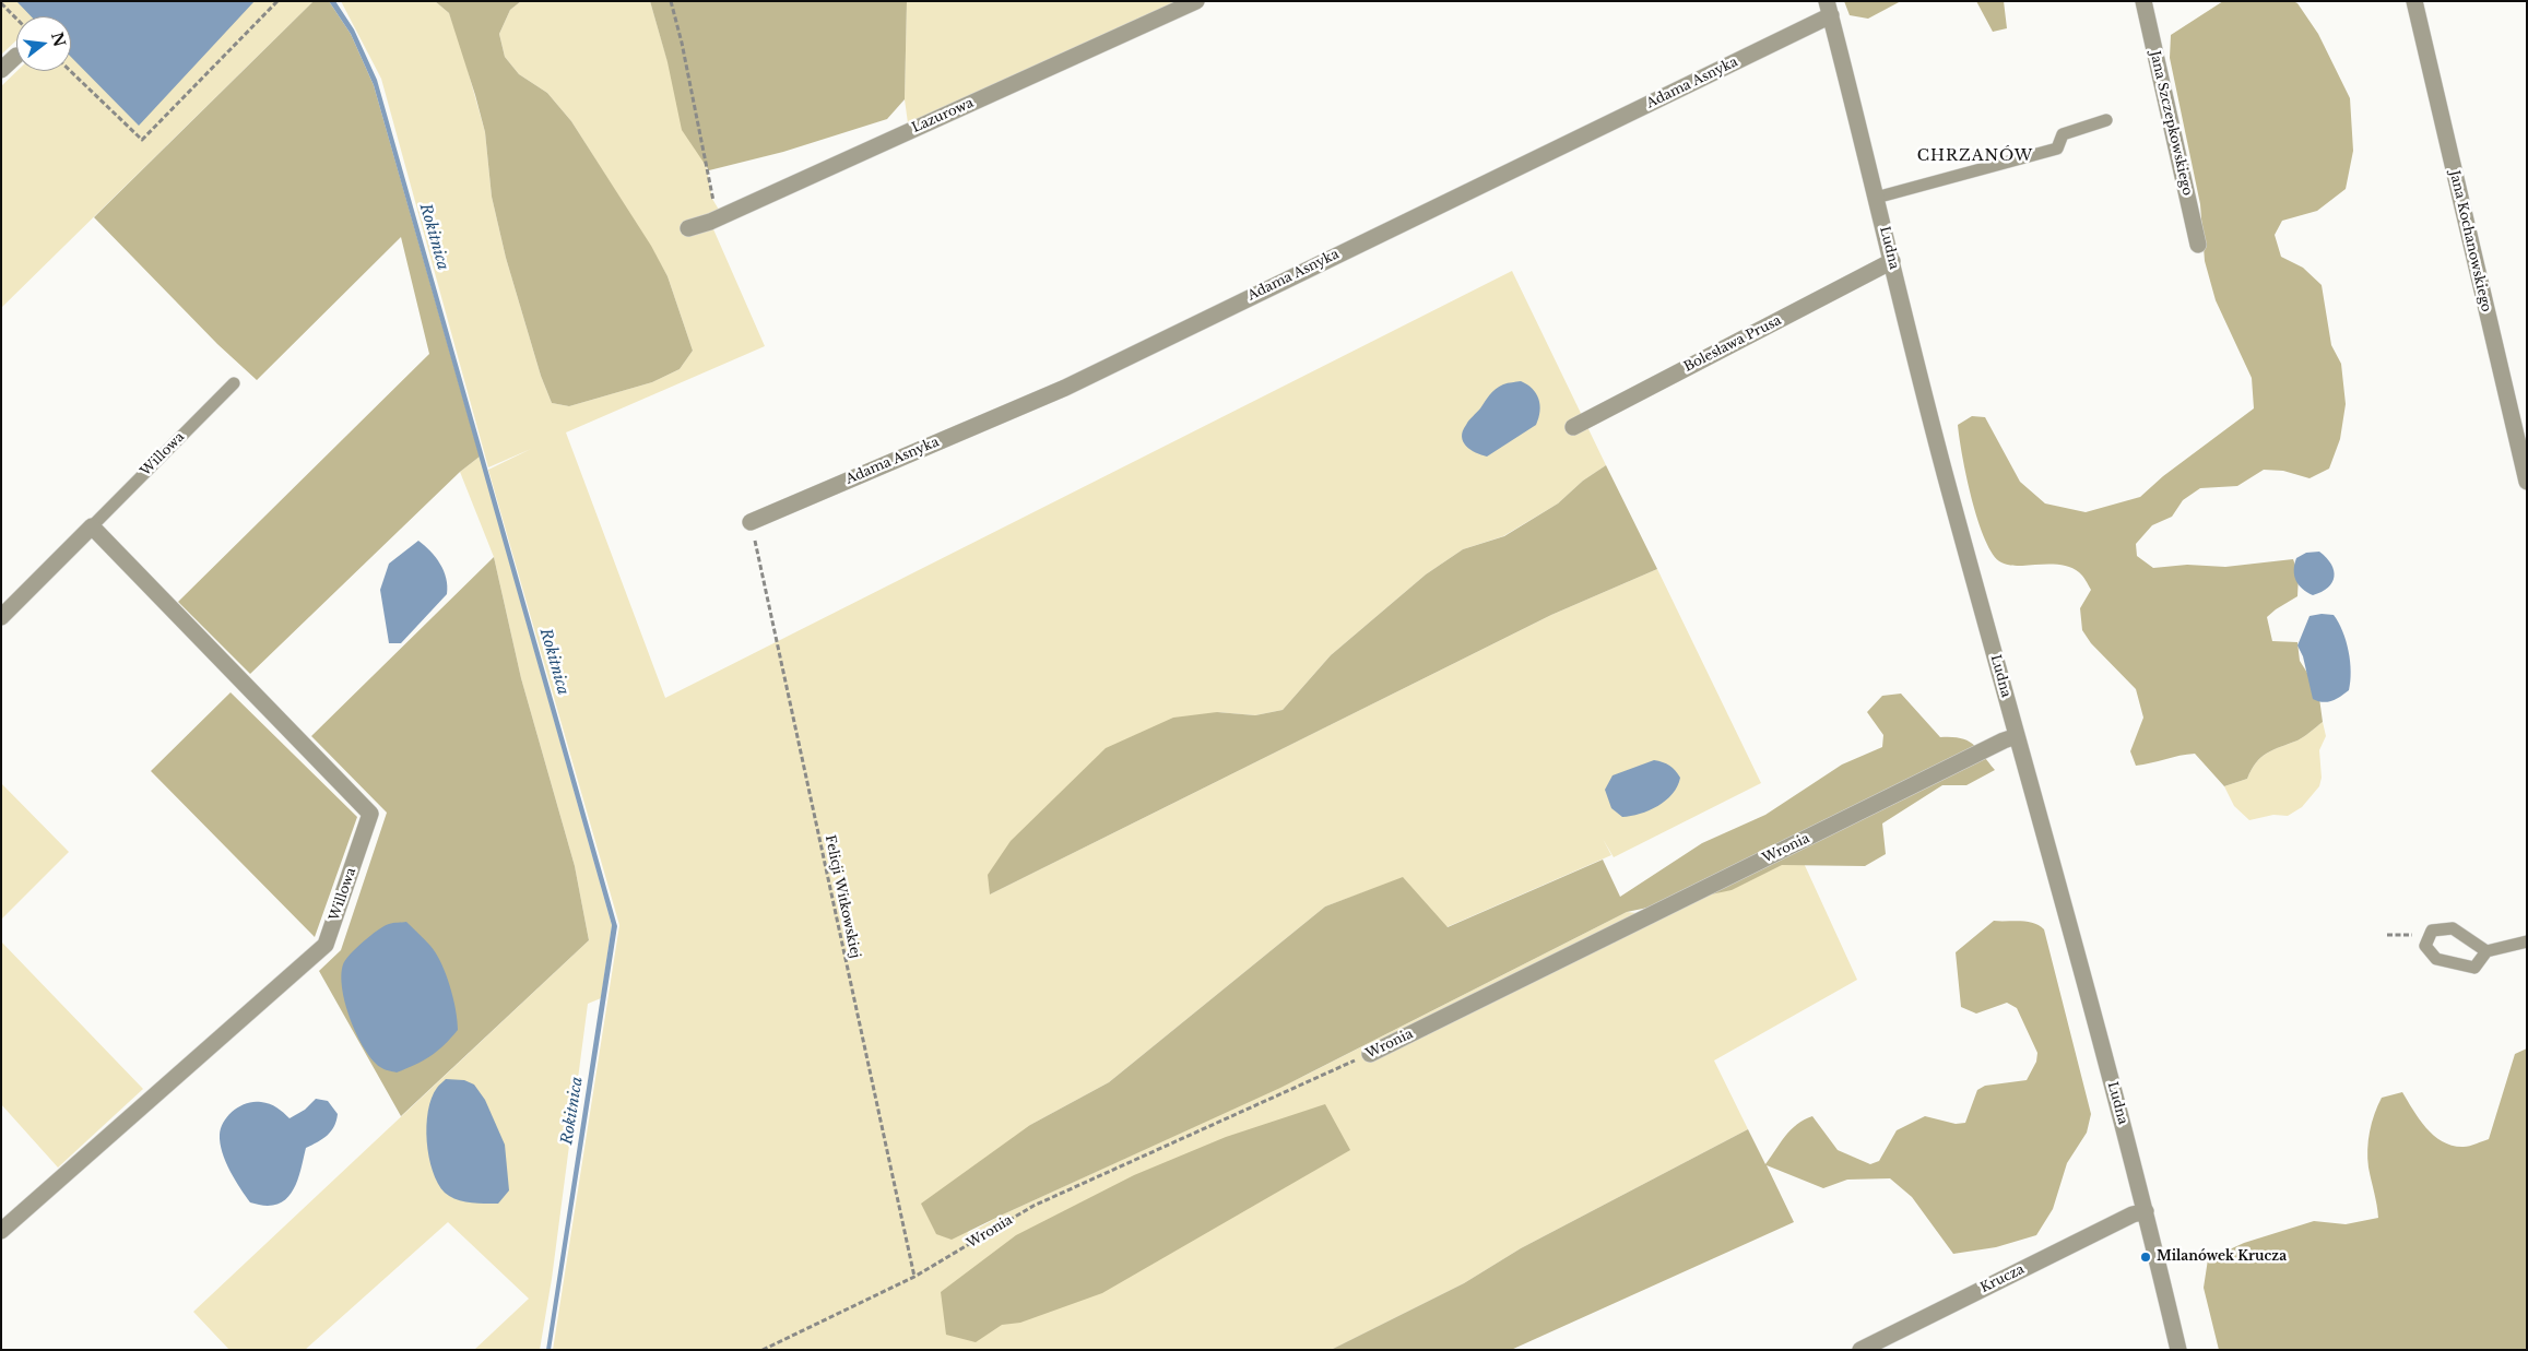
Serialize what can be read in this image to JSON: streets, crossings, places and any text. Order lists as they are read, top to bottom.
{
  "streets": {
    "street": [
      "Adama Asnyka",
      "Lazurowa",
      "Jana Szczepkowskiego",
      "Jana Kochanowskiego",
      "Ludna",
      "Bolesława Prusa",
      "Willowa",
      "Wronia",
      "Krucza"
    ],
    "path": ["Felicji Witkowskiej"]
  },
  "crossings": [
    ["Adama Asnyka", "Ludna"],
    ["Adama Asnyka", "Felicji Witkowskiej"],
    ["Ludna", "Bolesława Prusa"],
    ["Ludna", "Wronia"],
    ["Ludna", "Krucza"],
    ["Wronia", "Felicji Witkowskiej"]
  ],
  "districts": ["CHRZANÓW"],
  "water": ["Rokitnica"],
  "places": ["Milanówek Krucza"],
  "north": "right"
}
